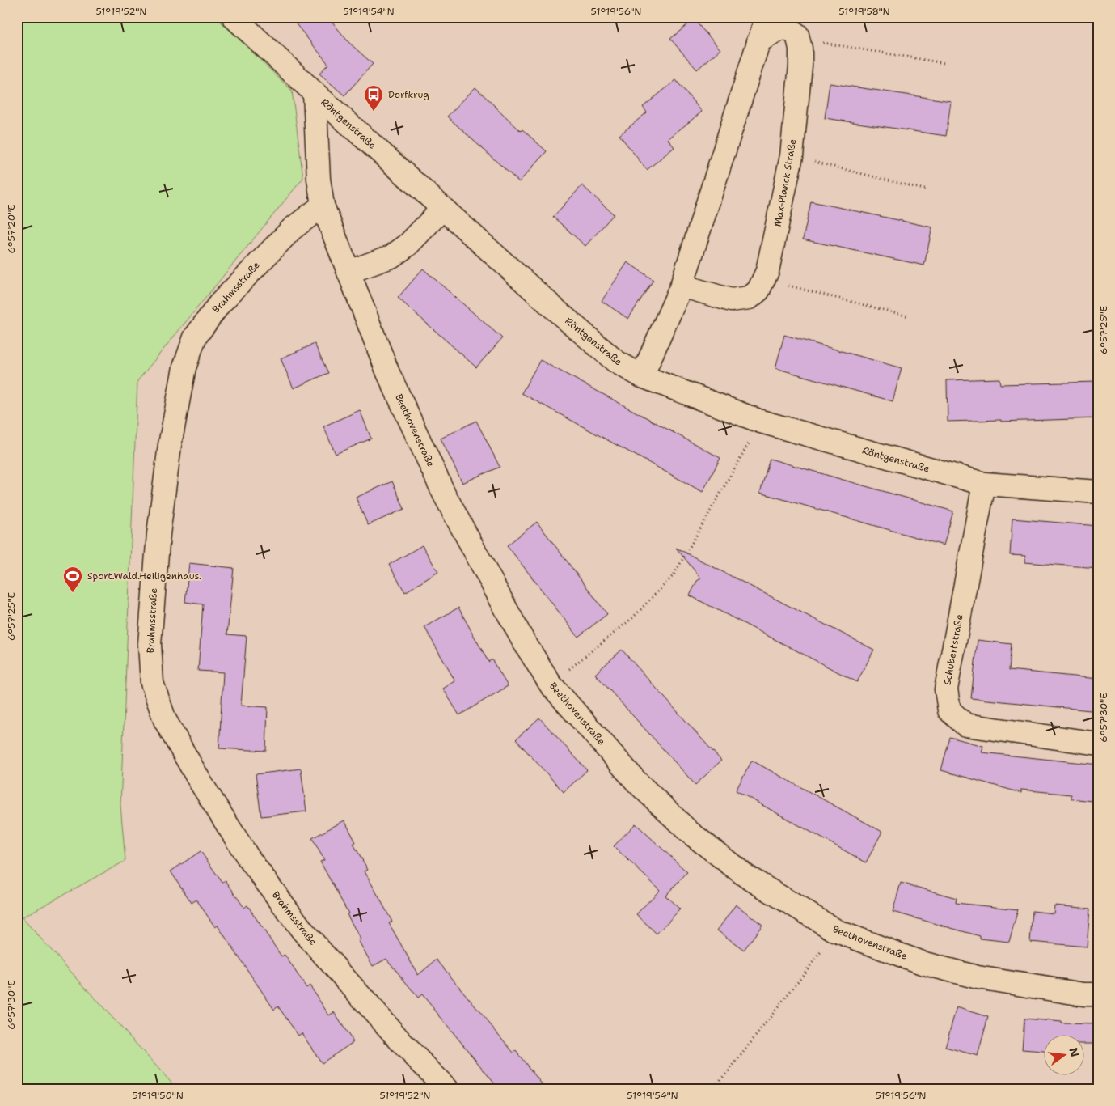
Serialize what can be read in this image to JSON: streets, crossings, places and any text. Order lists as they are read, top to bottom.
{
  "streets": {
    "street": [
      "Röntgenstraße",
      "Max-Planck-Straße",
      "Brahmsstraße",
      "Beethovenstraße",
      "Schubertstraße"
    ]
  },
  "crossings": [
    ["Röntgenstraße", "Beethovenstraße"],
    ["Röntgenstraße", "Schubertstraße"],
    ["Brahmsstraße", "Beethovenstraße"]
  ],
  "places": {
    "bus stop": ["Dorfkrug"],
    "sports": ["Sport.Wald.Heiligenhaus."]
  },
  "north": "right",
  "coordinates": [
    "51°19'52\"N",
    "51°19'54\"N",
    "51°19'56\"N",
    "51°19'58\"N",
    "6°57'20\"E",
    "6°57'25\"E",
    "6°57'30\"E",
    "51°19'50\"N"
  ]
}
